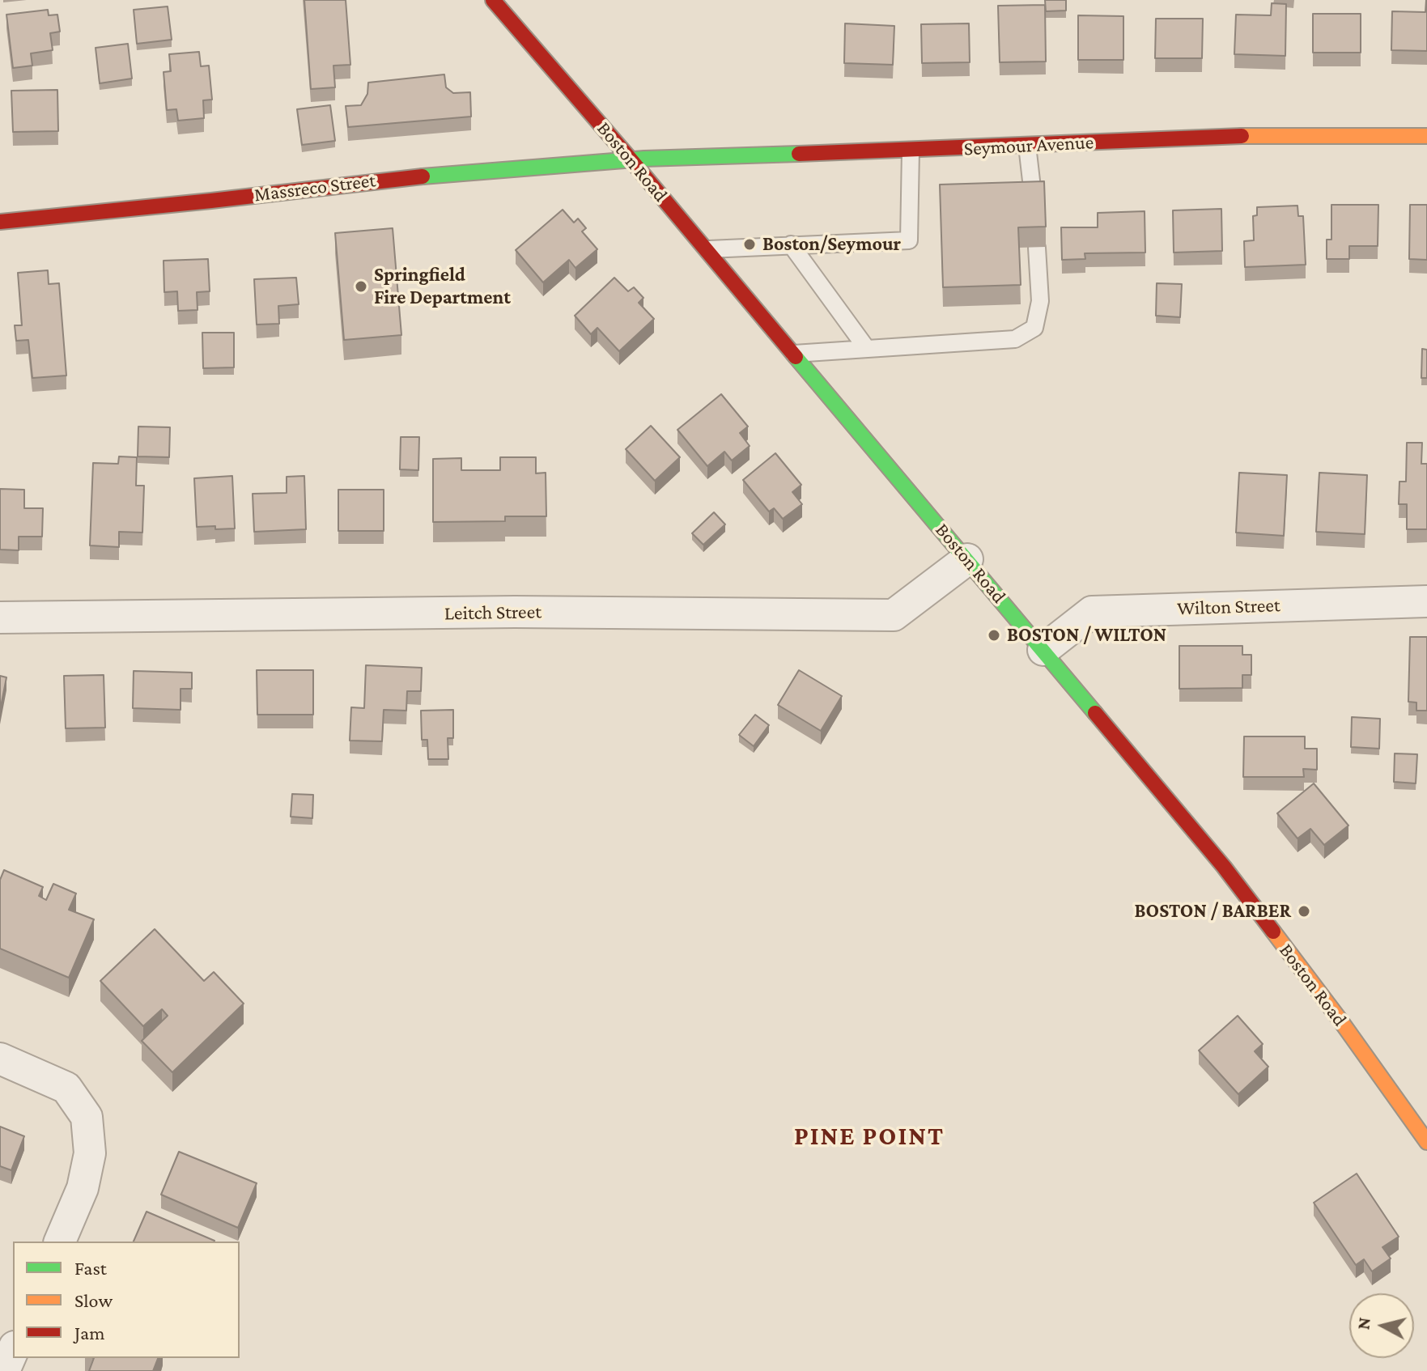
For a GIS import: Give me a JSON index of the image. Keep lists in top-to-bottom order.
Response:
{
  "streets": {
    "main road": ["Seymour Avenue", "Boston Road", "Massreco Street"],
    "street": ["Wilton Street", "Leitch Street"]
  },
  "crossings": [
    ["Seymour Avenue", "Boston Road"],
    ["Seymour Avenue", "Massreco Street"],
    ["Boston Road", "Massreco Street"],
    ["Boston Road", "Wilton Street"],
    ["Boston Road", "Leitch Street"]
  ],
  "districts": ["PINE POINT"],
  "places": [
    "Boston/Seymour",
    "Springfield Fire Department",
    "BOSTON / WILTON",
    "BOSTON / BARBER"
  ],
  "legend": ["Fast", "Slow", "Jam"],
  "north": "left"
}
